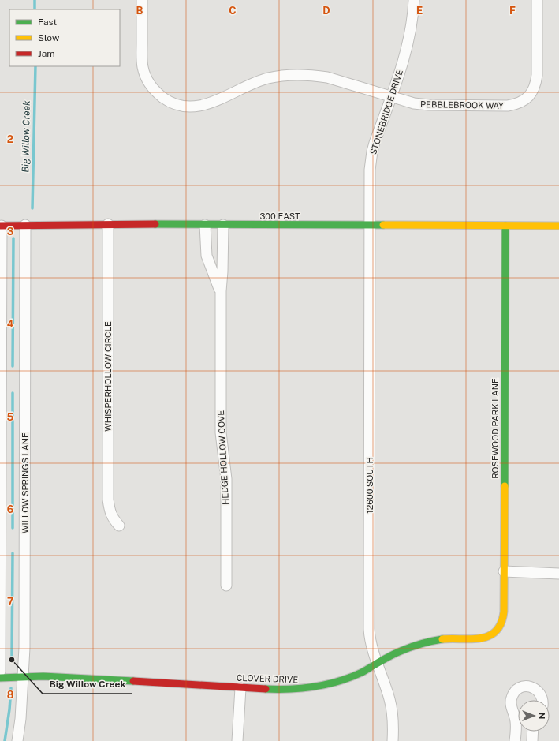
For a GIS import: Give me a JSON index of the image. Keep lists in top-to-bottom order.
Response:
{
  "streets": {
    "street": [
      "PEBBLEBROOK WAY",
      "STONEBRIDGE DRIVE",
      "300 EAST",
      "WHISPERHOLLOW CIRCLE",
      "ROSEWOOD PARK LANE",
      "HEDGE HOLLOW COVE",
      "WILLOW SPRINGS LANE",
      "12600 SOUTH",
      "CLOVER DRIVE"
    ]
  },
  "crossings": [
    ["PEBBLEBROOK WAY", "STONEBRIDGE DRIVE"],
    ["STONEBRIDGE DRIVE", "300 EAST"],
    ["STONEBRIDGE DRIVE", "12600 SOUTH"],
    ["300 EAST", "WHISPERHOLLOW CIRCLE"],
    ["300 EAST", "ROSEWOOD PARK LANE"],
    ["300 EAST", "HEDGE HOLLOW COVE"],
    ["300 EAST", "WILLOW SPRINGS LANE"],
    ["300 EAST", "12600 SOUTH"],
    ["ROSEWOOD PARK LANE", "CLOVER DRIVE"],
    ["WILLOW SPRINGS LANE", "CLOVER DRIVE"],
    ["12600 SOUTH", "CLOVER DRIVE"]
  ],
  "water": ["Big Willow Creek"],
  "places": ["Big Willow Creek"],
  "legend": ["Fast", "Slow", "Jam"],
  "north": "right",
  "grid": {
    "columns": [
      "B",
      "C",
      "D",
      "E",
      "F"
    ],
    "rows": [
      "2",
      "3",
      "4",
      "5",
      "6",
      "7",
      "8"
    ]
  }
}
